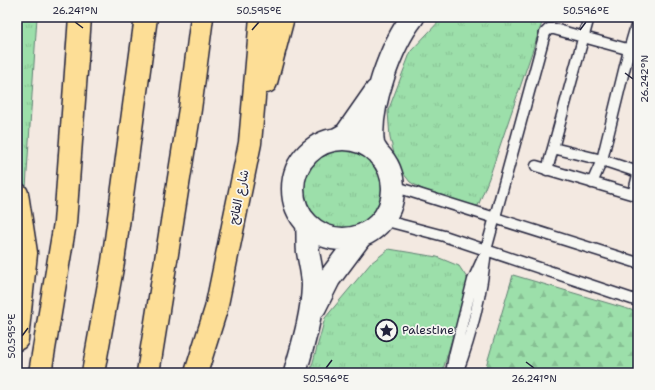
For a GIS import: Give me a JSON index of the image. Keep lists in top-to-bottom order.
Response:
{
  "streets": {
    "main road": ["شارع الفاتح"]
  },
  "places": {
    "place": ["Palestine"]
  },
  "coordinates": [
    "26.241°N",
    "50.595°E",
    "50.596°E",
    "26.242°N"
  ]
}
